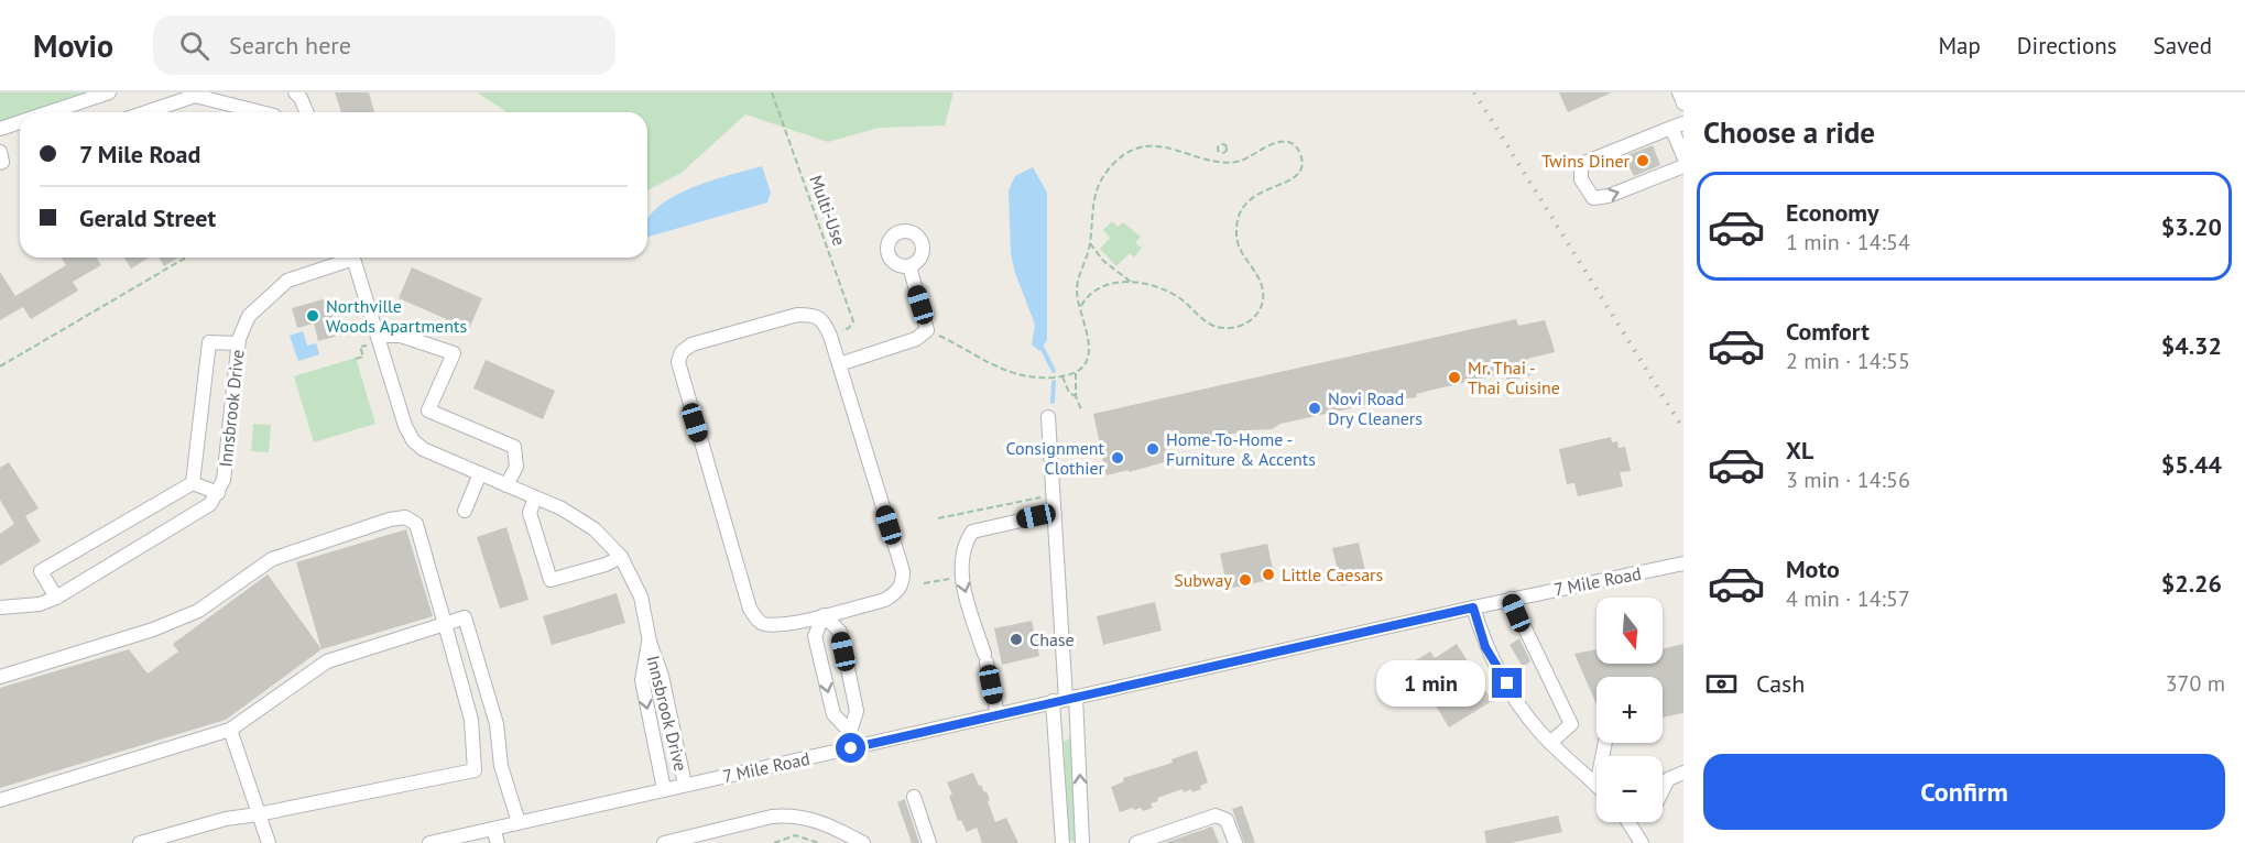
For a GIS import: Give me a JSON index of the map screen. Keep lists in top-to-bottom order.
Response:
{
  "streets": {
    "street": ["Innsbrook Drive", "7 Mile Road"],
    "path": ["Multi-Use"]
  },
  "crossings": [
    ["Innsbrook Drive", "7 Mile Road"]
  ],
  "places": [
    "Twins Diner",
    "Northville Woods Apartments",
    "Mr. Thai - Thai Cuisine",
    "Novi Road Dry Cleaners",
    "Home-To-Home - Furniture & Accents",
    "Consignment Clothier",
    "Little Caesars",
    "Subway",
    "Chase"
  ],
  "north": "bottom",
  "page": {
    "header": "Movio",
    "search": "Search here",
    "nav": ["Map", "Directions", "Saved"],
    "heading": "Choose a ride",
    "banner": ["7 Mile Road", "Gerald Street"],
    "list": [
      {
        "name": "Economy",
        "note": "1 min · 14:54",
        "value": "$3.20"
      },
      {
        "name": "Comfort",
        "note": "2 min · 14:55",
        "value": "$4.32"
      },
      {
        "name": "XL",
        "note": "3 min · 14:56",
        "value": "$5.44"
      },
      {
        "name": "Moto",
        "note": "4 min · 14:57",
        "value": "$2.26"
      }
    ],
    "map_buttons": ["+", "−"],
    "pay": ["Cash", "370 m"],
    "bubble": "1 min",
    "buttons": "Confirm"
  }
}
